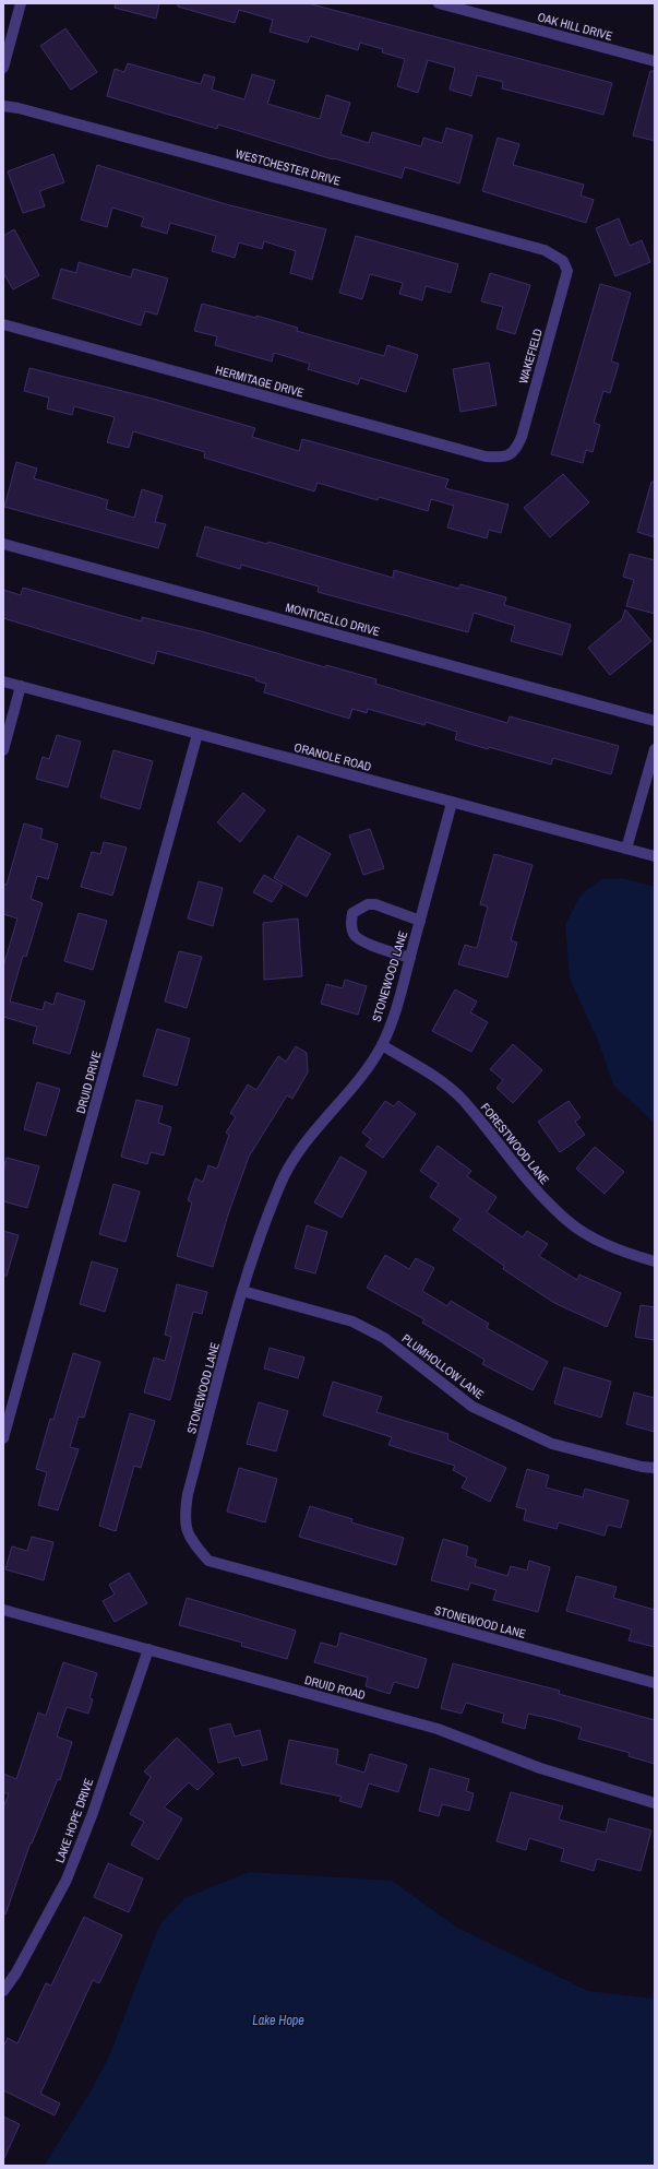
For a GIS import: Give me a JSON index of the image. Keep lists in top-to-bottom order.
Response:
{
  "streets": {
    "street": [
      "OAK HILL DRIVE",
      "WESTCHESTER DRIVE",
      "WAKEFIELD",
      "HERMITAGE DRIVE",
      "MONTICELLO DRIVE",
      "ORANOLE ROAD",
      "STONEWOOD LANE",
      "DRUID DRIVE",
      "FORESTWOOD LANE",
      "PLUMHOLLOW LANE",
      "DRUID ROAD",
      "LAKE HOPE DRIVE"
    ]
  },
  "crossings": [
    ["WESTCHESTER DRIVE", "WAKEFIELD"],
    ["WAKEFIELD", "HERMITAGE DRIVE"],
    ["ORANOLE ROAD", "STONEWOOD LANE"],
    ["ORANOLE ROAD", "DRUID DRIVE"],
    ["STONEWOOD LANE", "FORESTWOOD LANE"],
    ["STONEWOOD LANE", "PLUMHOLLOW LANE"],
    ["DRUID ROAD", "LAKE HOPE DRIVE"]
  ],
  "water": ["Lake Hope"]
}
